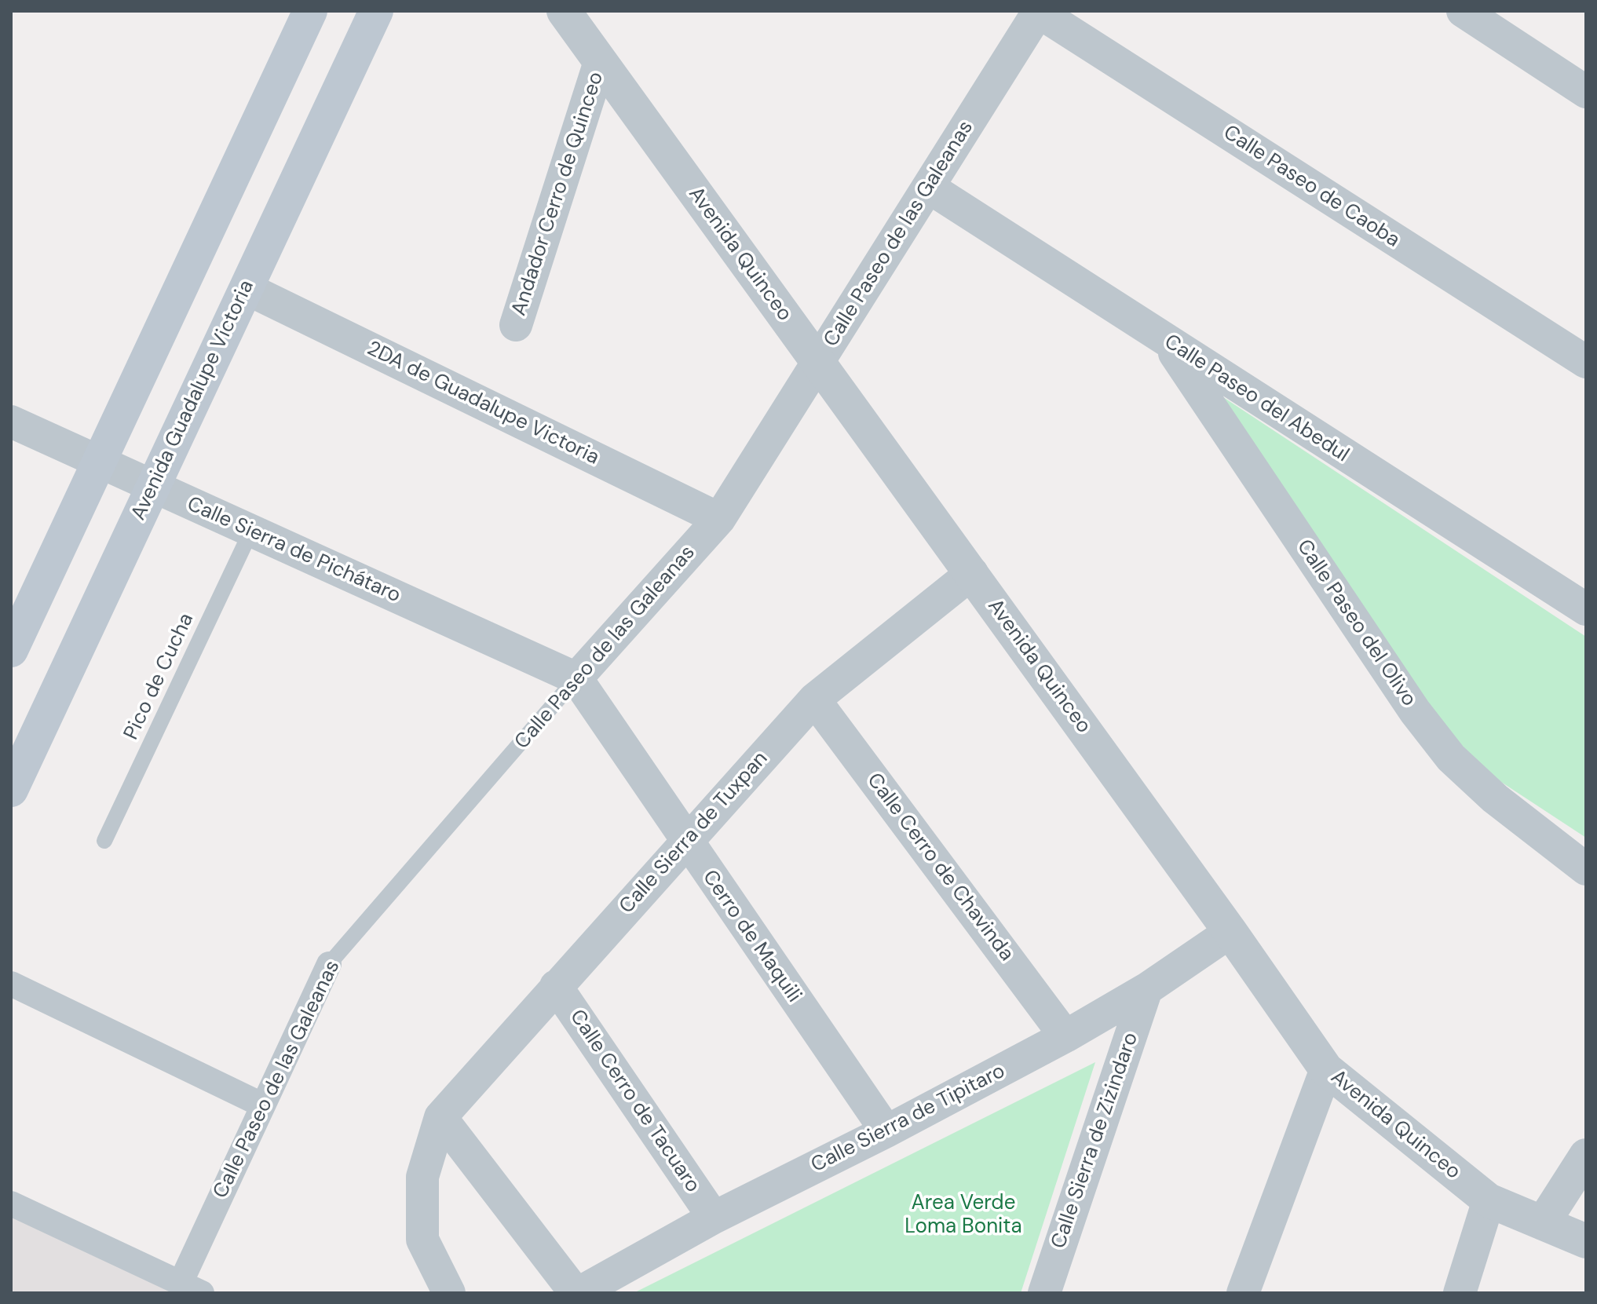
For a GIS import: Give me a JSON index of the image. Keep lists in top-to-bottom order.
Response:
{
  "streets": {
    "main road": ["Avenida Guadalupe Victoria"],
    "street": [
      "Calle Paseo de Caoba",
      "Andador Cerro de Quinceo",
      "Calle Paseo de las Galeanas",
      "Avenida Quinceo",
      "Calle Paseo del Abedul",
      "2DA de Guadalupe Victoria",
      "Calle Sierra de Pichátaro",
      "Calle Paseo del Olivo",
      "Calle Sierra de Tuxpan",
      "Calle Cerro de Chavinda",
      "Cerro de Maquili",
      "Calle Cerro de Tacuaro",
      "Calle Sierra de Tipitaro",
      "Calle Sierra de Zizindaro"
    ],
    "lane": ["Pico de Cucha"]
  },
  "crossings": [
    ["Calle Paseo de Caoba", "Calle Paseo de las Galeanas"],
    ["Andador Cerro de Quinceo", "Avenida Quinceo"],
    ["Calle Paseo de las Galeanas", "Avenida Quinceo"],
    ["Calle Paseo de las Galeanas", "Calle Paseo del Abedul"],
    ["Calle Paseo de las Galeanas", "2DA de Guadalupe Victoria"],
    ["Calle Paseo de las Galeanas", "Calle Sierra de Pichátaro"],
    ["Calle Paseo de las Galeanas", "Cerro de Maquili"],
    ["Avenida Quinceo", "Calle Sierra de Tuxpan"],
    ["Avenida Quinceo", "Calle Sierra de Tipitaro"],
    ["Calle Paseo del Abedul", "Calle Paseo del Olivo"],
    ["Avenida Guadalupe Victoria", "2DA de Guadalupe Victoria"],
    ["Avenida Guadalupe Victoria", "Calle Sierra de Pichátaro"],
    ["Calle Sierra de Pichátaro", "Pico de Cucha"],
    ["Calle Sierra de Pichátaro", "Cerro de Maquili"],
    ["Calle Sierra de Tuxpan", "Calle Cerro de Chavinda"],
    ["Calle Sierra de Tuxpan", "Cerro de Maquili"],
    ["Calle Sierra de Tuxpan", "Calle Cerro de Tacuaro"],
    ["Calle Cerro de Chavinda", "Calle Sierra de Tipitaro"],
    ["Cerro de Maquili", "Calle Sierra de Tipitaro"],
    ["Calle Cerro de Tacuaro", "Calle Sierra de Tipitaro"],
    ["Calle Sierra de Tipitaro", "Calle Sierra de Zizindaro"]
  ],
  "parks": ["Area Verde Loma Bonita"]
}
